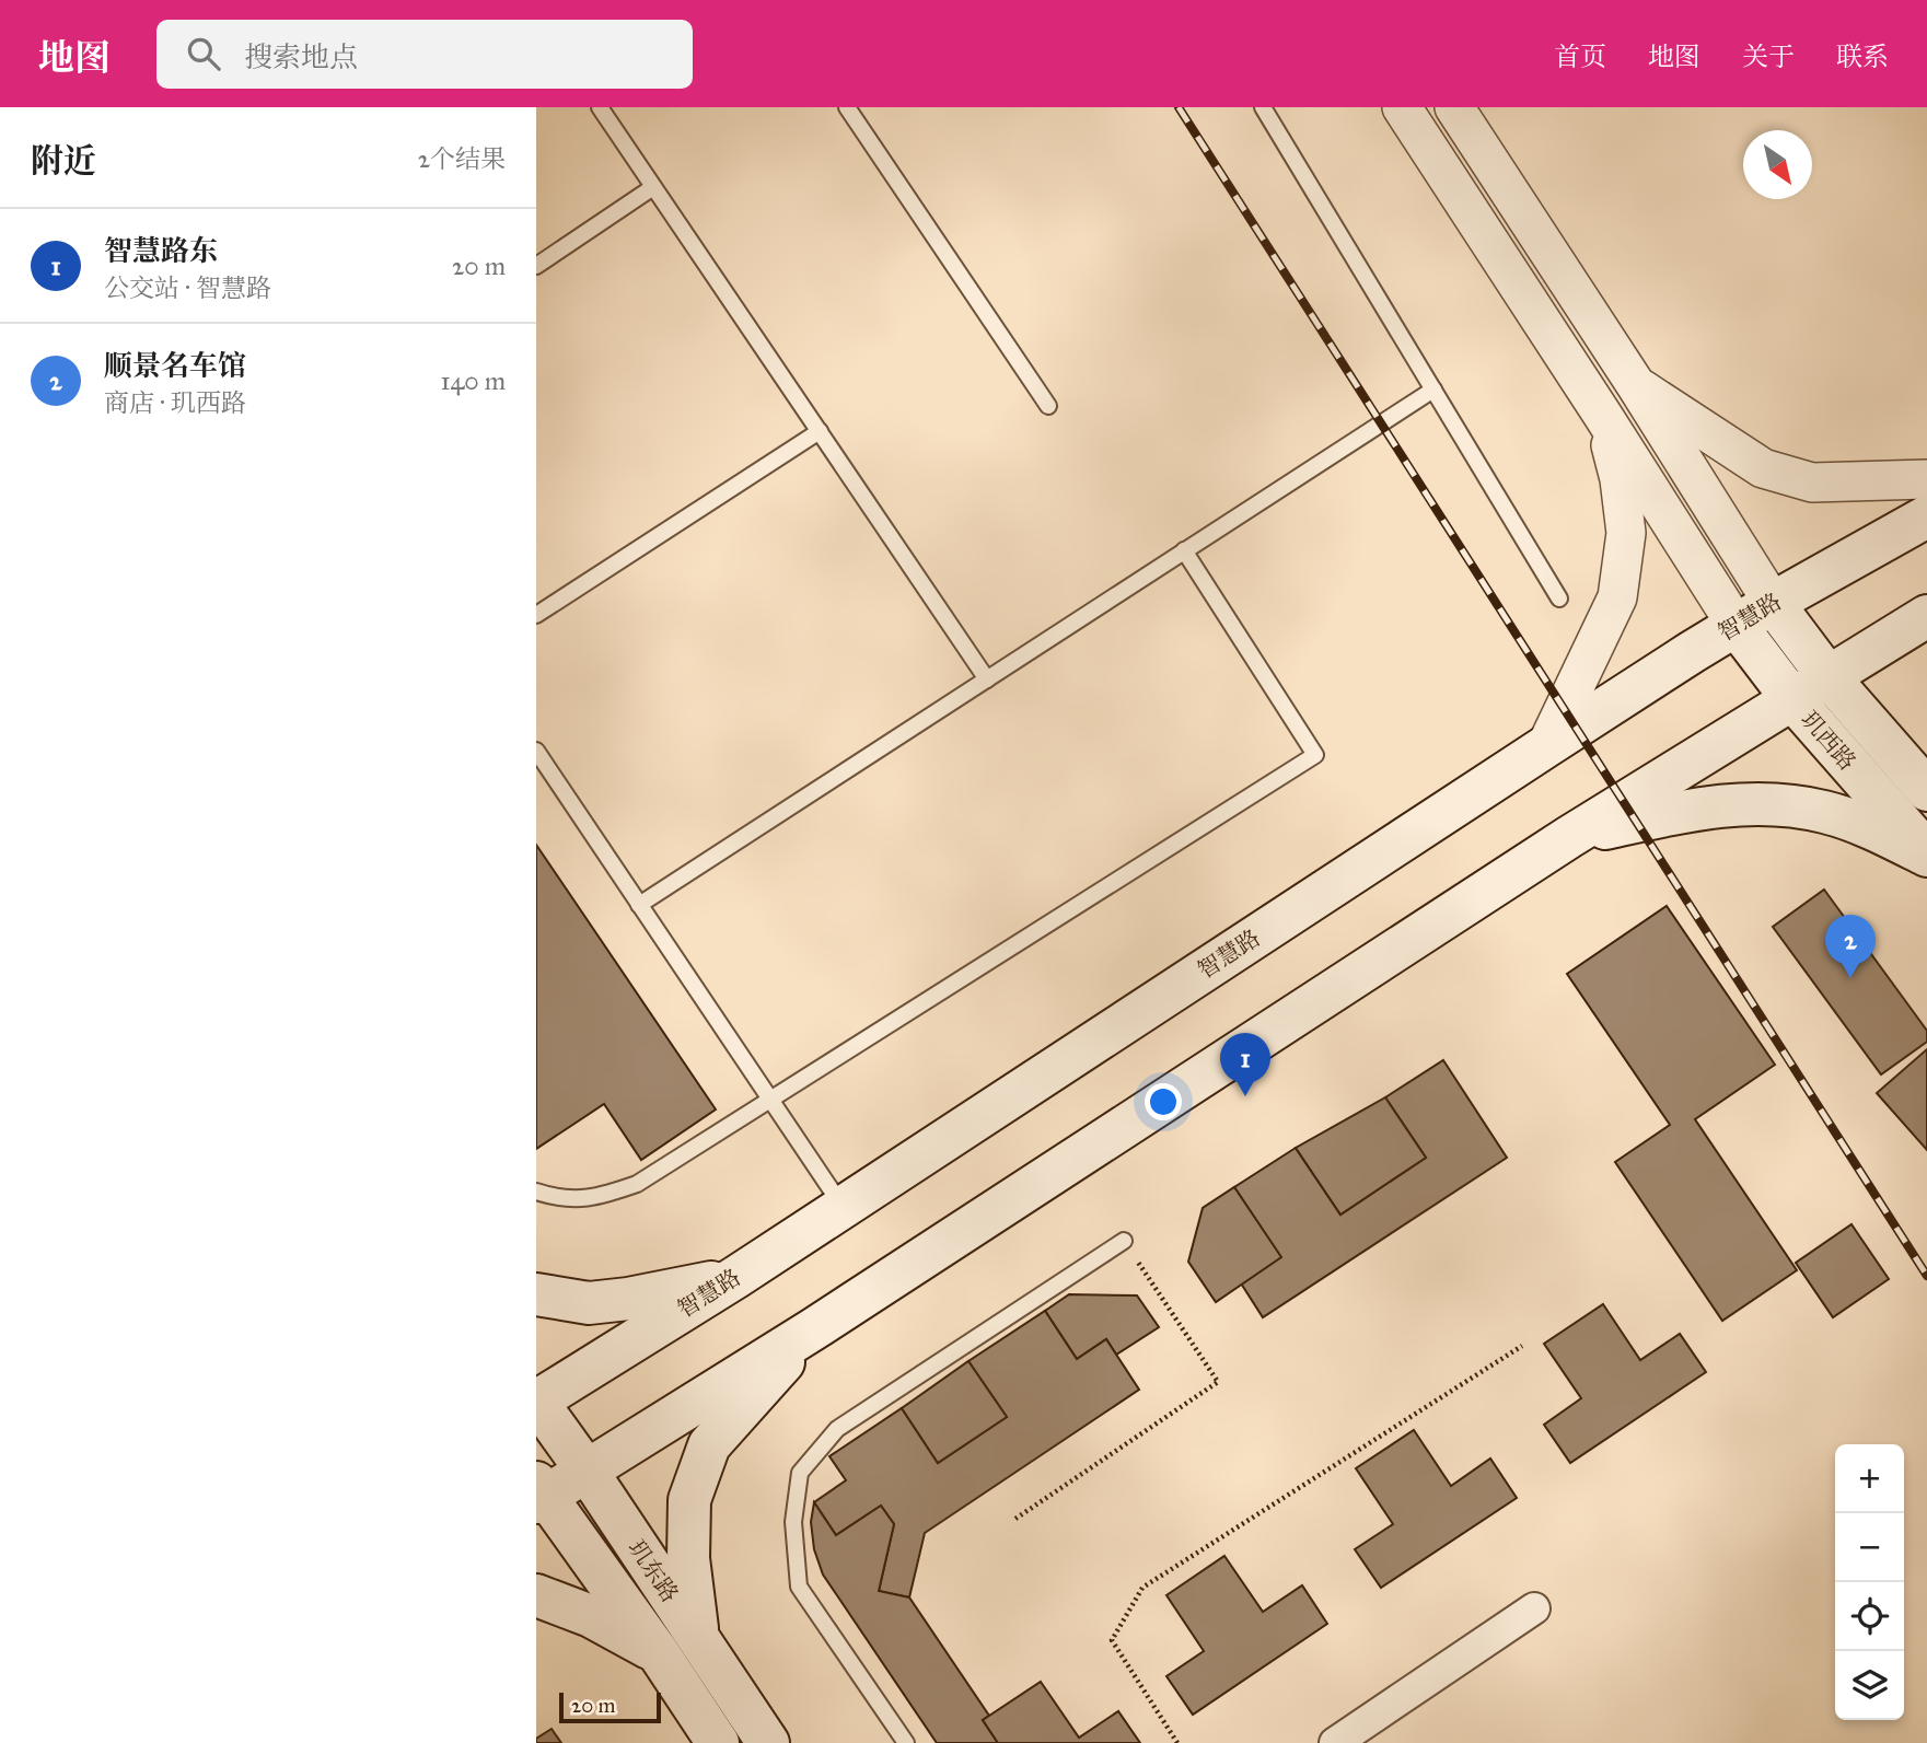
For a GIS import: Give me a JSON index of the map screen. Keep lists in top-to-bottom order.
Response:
{
  "streets": {
    "main road": ["智慧路", "玑西路", "玑东路"]
  },
  "crossings": [
    ["智慧路", "玑西路"],
    ["智慧路", "玑东路"]
  ],
  "scale_bar": "20 m",
  "north": "bottom right",
  "page": {
    "header": "地图",
    "search": "搜索地点",
    "nav": [
      "首页",
      "地图",
      "关于",
      "联系"
    ],
    "heading": ["附近", "2个结果"],
    "list": [
      {
        "mark": "1",
        "name": "智慧路东",
        "note": "公交站 · 智慧路",
        "value": "20 m"
      },
      {
        "mark": "2",
        "name": "顺景名车馆",
        "note": "商店 · 玑西路",
        "value": "140 m"
      }
    ],
    "pins": ["2", "1"],
    "map_buttons": ["+", "−"],
    "scale": "20 m"
  }
}
